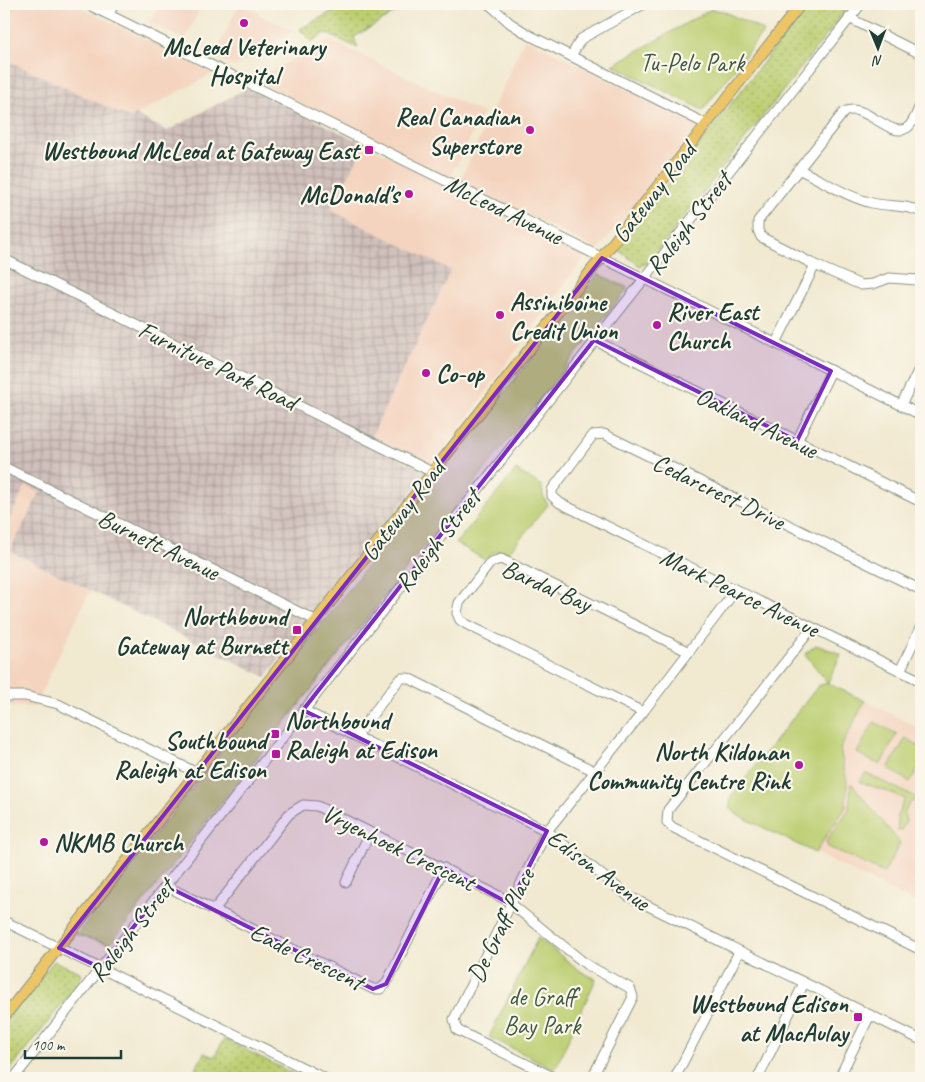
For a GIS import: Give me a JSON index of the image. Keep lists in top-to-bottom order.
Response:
{
  "streets": {
    "main road": ["Gateway Road"],
    "street": [
      "McLeod Avenue",
      "Raleigh Street",
      "Furniture Park Road",
      "Oakland Avenue",
      "Cedarcrest Drive",
      "Burnett Avenue",
      "Bardal Bay",
      "Mark Pearce Avenue",
      "Vryenhoek Crescent",
      "Edison Avenue",
      "De Graff Place",
      "Eade Crescent"
    ]
  },
  "crossings": [
    ["Gateway Road", "McLeod Avenue"],
    ["Gateway Road", "Furniture Park Road"],
    ["Gateway Road", "Burnett Avenue"],
    ["McLeod Avenue", "Raleigh Street"],
    ["Raleigh Street", "Oakland Avenue"],
    ["Raleigh Street", "Edison Avenue"],
    ["Raleigh Street", "Eade Crescent"],
    ["Cedarcrest Drive", "Mark Pearce Avenue"],
    ["Bardal Bay", "De Graff Place"],
    ["Mark Pearce Avenue", "De Graff Place"],
    ["Vryenhoek Crescent", "De Graff Place"],
    ["Vryenhoek Crescent", "Eade Crescent"],
    ["Edison Avenue", "De Graff Place"]
  ],
  "parks": ["Tu-Pelo Park", "de Graff Bay Park"],
  "places": {
    "other": [
      "McLeod Veterinary Hospital",
      "Real Canadian Superstore",
      "McDonald's",
      "Assiniboine Credit Union",
      "River East Church",
      "Co-op",
      "North Kildonan Community Centre Rink",
      "NKMB Church"
    ],
    "transit": [
      "Westbound McLeod at Gateway East",
      "Northbound Gateway at Burnett",
      "Northbound Raleigh at Edison",
      "Southbound Raleigh at Edison",
      "Westbound Edison at MacAulay"
    ]
  },
  "scale_bar": "100 m",
  "north": "bottom"
}
